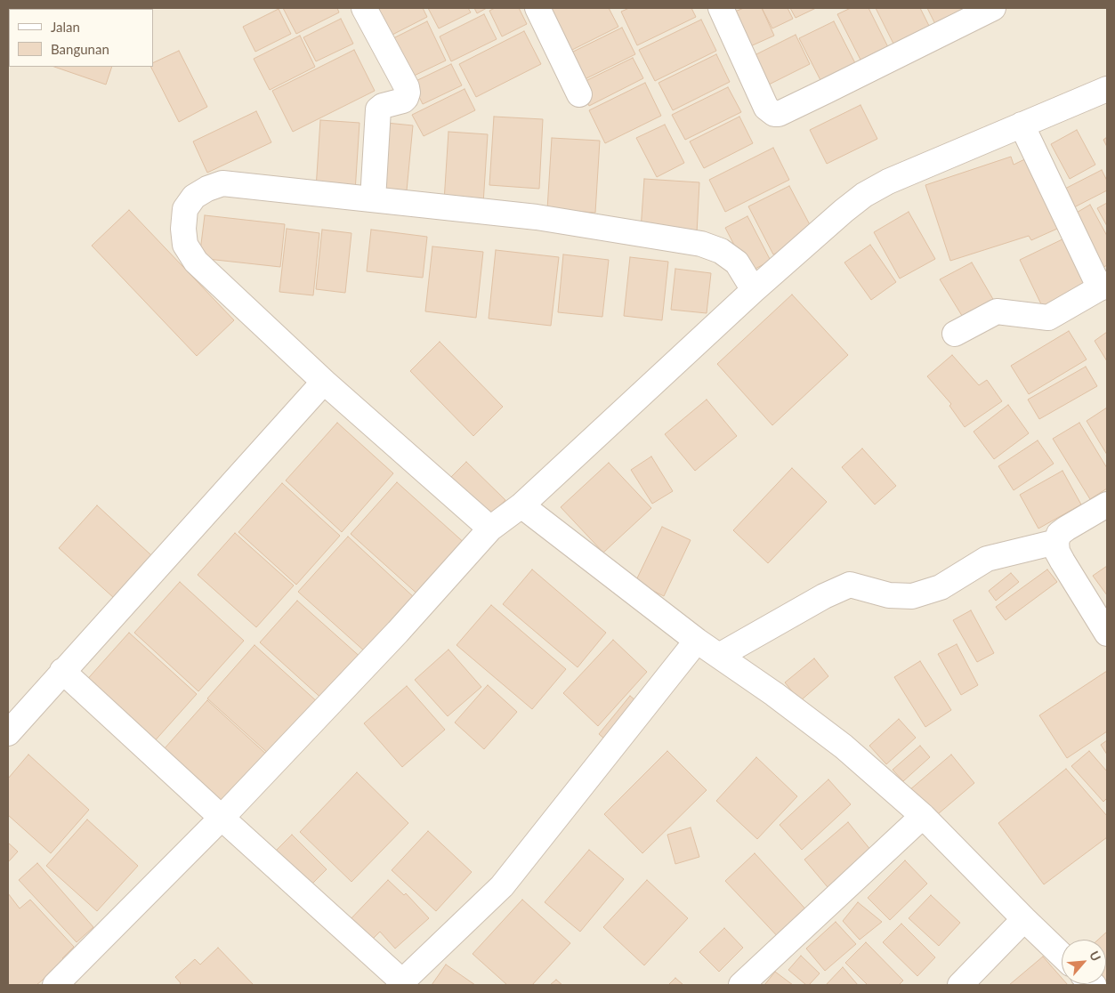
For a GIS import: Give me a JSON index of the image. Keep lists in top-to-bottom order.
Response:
{
  "legend": ["Jalan", "Bangunan"],
  "north": "top right"
}
